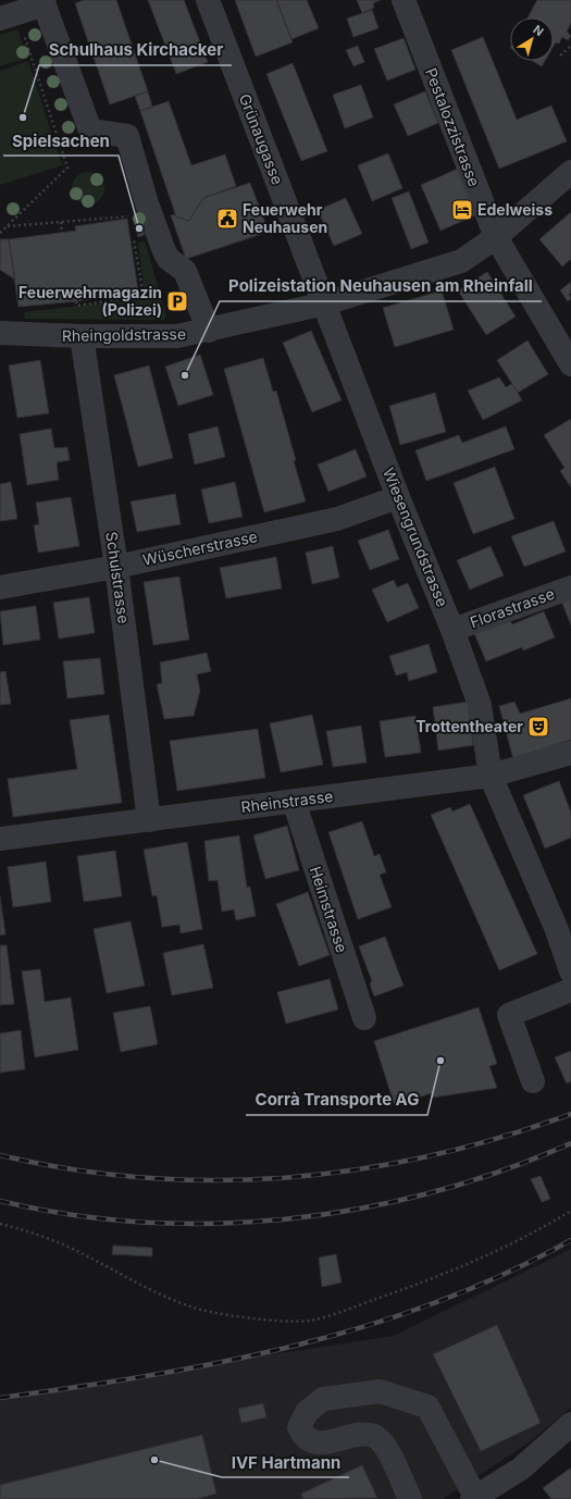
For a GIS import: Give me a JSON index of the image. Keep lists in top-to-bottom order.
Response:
{
  "streets": {
    "street": [
      "Pestalozzistrasse",
      "Grünaugasse",
      "Rheingoldstrasse",
      "Wiesengrundstrasse",
      "Wüscherstrasse",
      "Schulstrasse",
      "Florastrasse",
      "Rheinstrasse",
      "Heimstrasse"
    ]
  },
  "crossings": [
    ["Pestalozzistrasse", "Rheingoldstrasse"],
    ["Grünaugasse", "Rheingoldstrasse"],
    ["Grünaugasse", "Wiesengrundstrasse"],
    ["Rheingoldstrasse", "Wiesengrundstrasse"],
    ["Rheingoldstrasse", "Schulstrasse"],
    ["Wiesengrundstrasse", "Wüscherstrasse"],
    ["Wiesengrundstrasse", "Florastrasse"],
    ["Wiesengrundstrasse", "Rheinstrasse"],
    ["Wüscherstrasse", "Schulstrasse"],
    ["Schulstrasse", "Rheinstrasse"],
    ["Rheinstrasse", "Heimstrasse"]
  ],
  "places": {
    "other": [
      "Schulhaus Kirchacker",
      "Spielsachen",
      "Polizeistation Neuhausen am Rheinfall",
      "Corrà Transporte AG",
      "IVF Hartmann"
    ],
    "hotel": ["Edelweiss"],
    "public building": ["Feuerwehr Neuhausen"],
    "parking": ["Feuerwehrmagazin (Polizei)"],
    "theatre": ["Trottentheater"]
  },
  "north": "top right"
}
